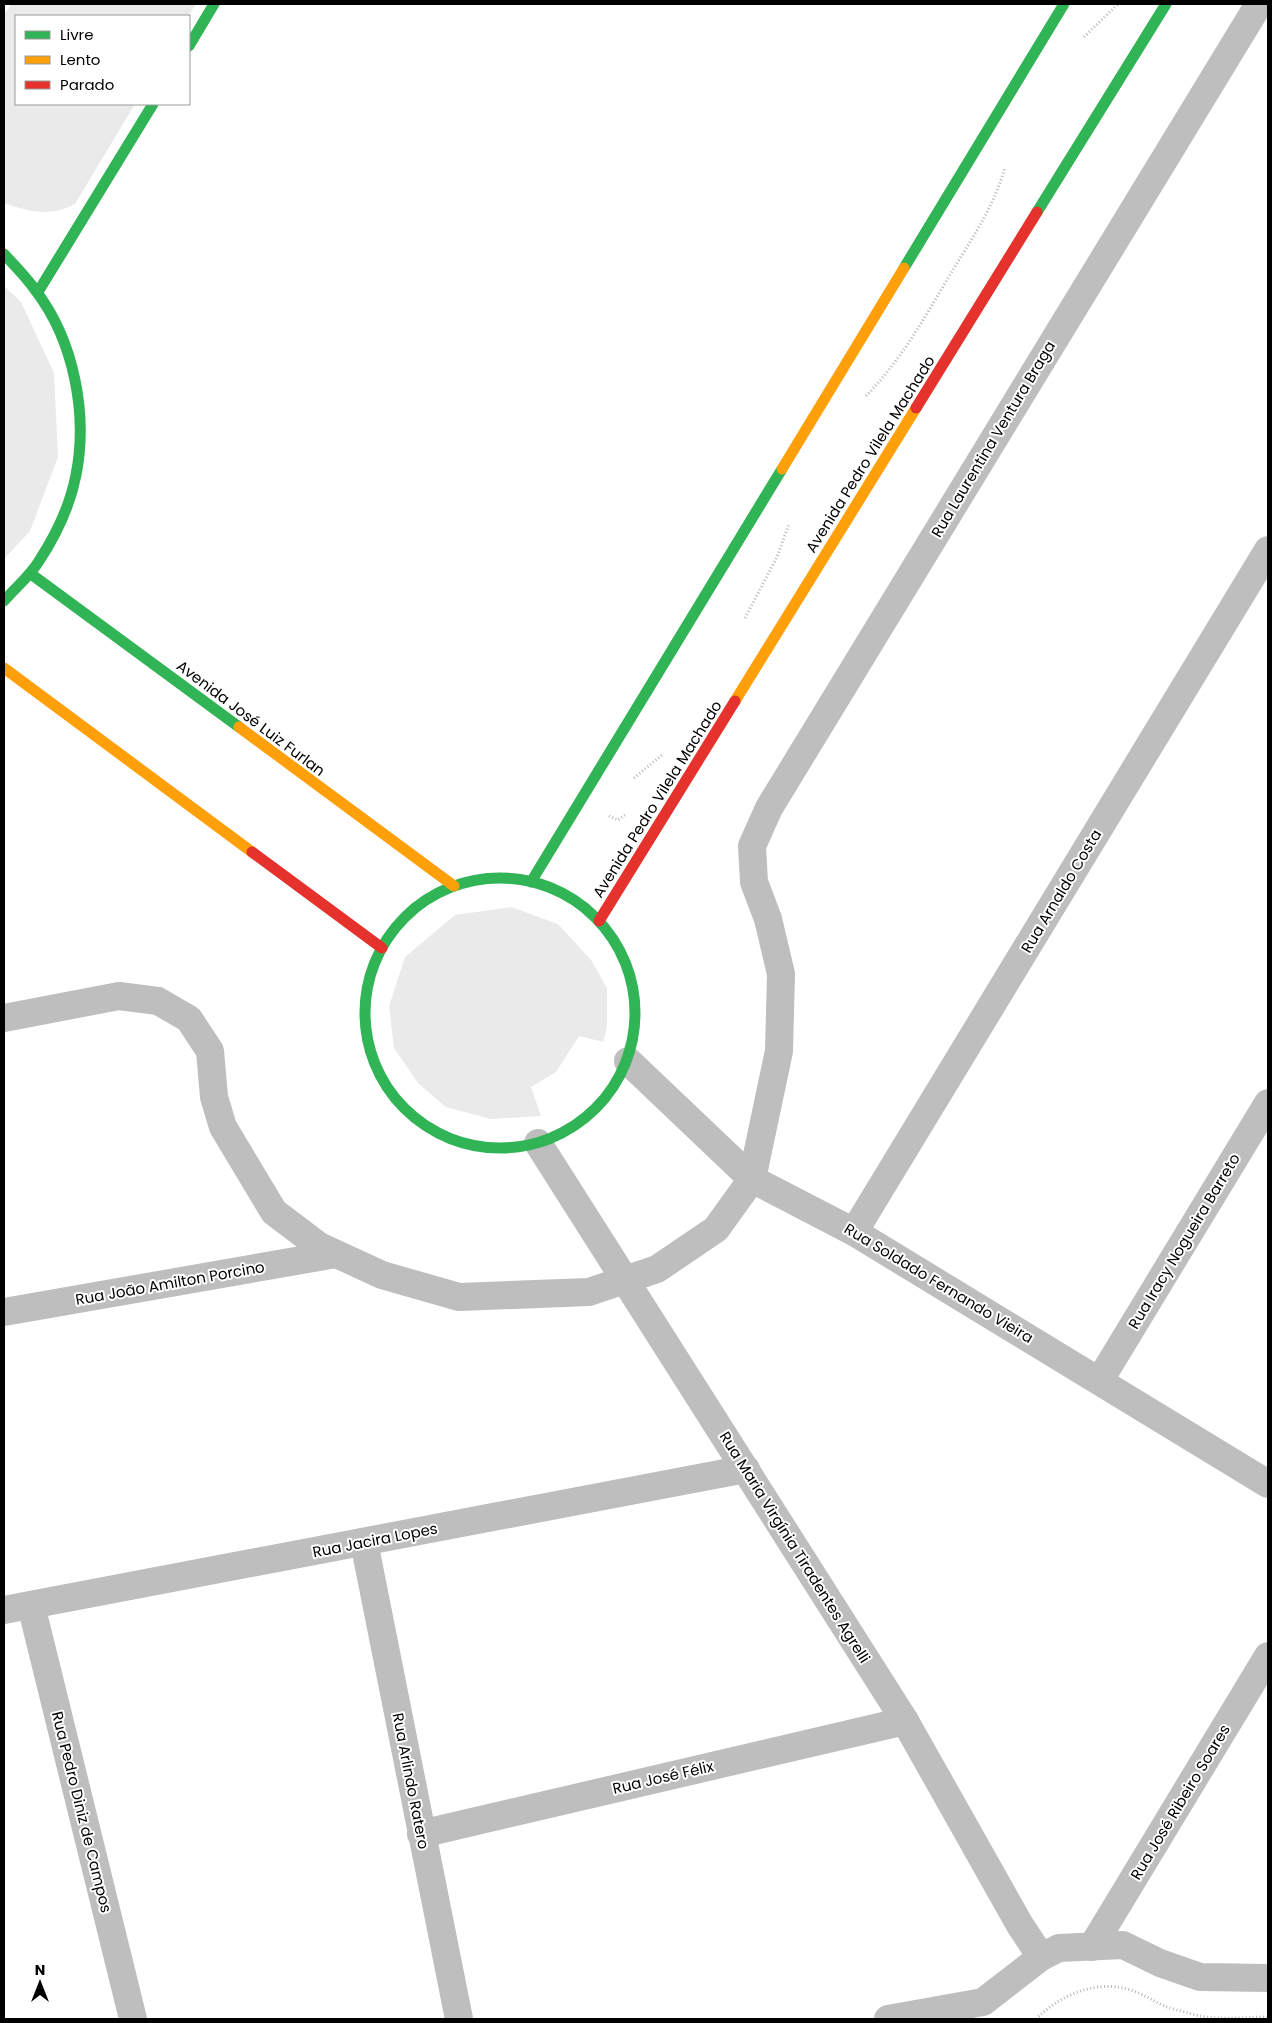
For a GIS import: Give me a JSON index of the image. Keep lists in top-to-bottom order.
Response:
{
  "streets": {
    "street": [
      "Rua Laurentina Ventura Braga",
      "Avenida Pedro Vilela Machado",
      "Avenida José Luiz Furlan",
      "Rua Arnaldo Costa",
      "Rua Iracy Nogueira Barreto",
      "Rua João Amilton Porcino",
      "Rua Soldado Fernando Vieira",
      "Rua Jacira Lopes",
      "Rua Maria Virgínia Tiradentes Agrelli",
      "Rua José Félix",
      "Rua Arlindo Ratero",
      "Rua José Ribeiro Soares",
      "Rua Pedro Diniz de Campos"
    ]
  },
  "crossings": [
    ["Rua Laurentina Ventura Braga", "Rua Soldado Fernando Vieira"],
    ["Rua Arnaldo Costa", "Rua Soldado Fernando Vieira"],
    ["Rua Iracy Nogueira Barreto", "Rua Soldado Fernando Vieira"],
    ["Rua Jacira Lopes", "Rua Maria Virgínia Tiradentes Agrelli"],
    ["Rua Jacira Lopes", "Rua Arlindo Ratero"],
    ["Rua Jacira Lopes", "Rua Pedro Diniz de Campos"],
    ["Rua Maria Virgínia Tiradentes Agrelli", "Rua José Félix"],
    ["Rua José Félix", "Rua Arlindo Ratero"]
  ],
  "legend": ["Livre", "Lento", "Parado"],
  "north": "top"
}
